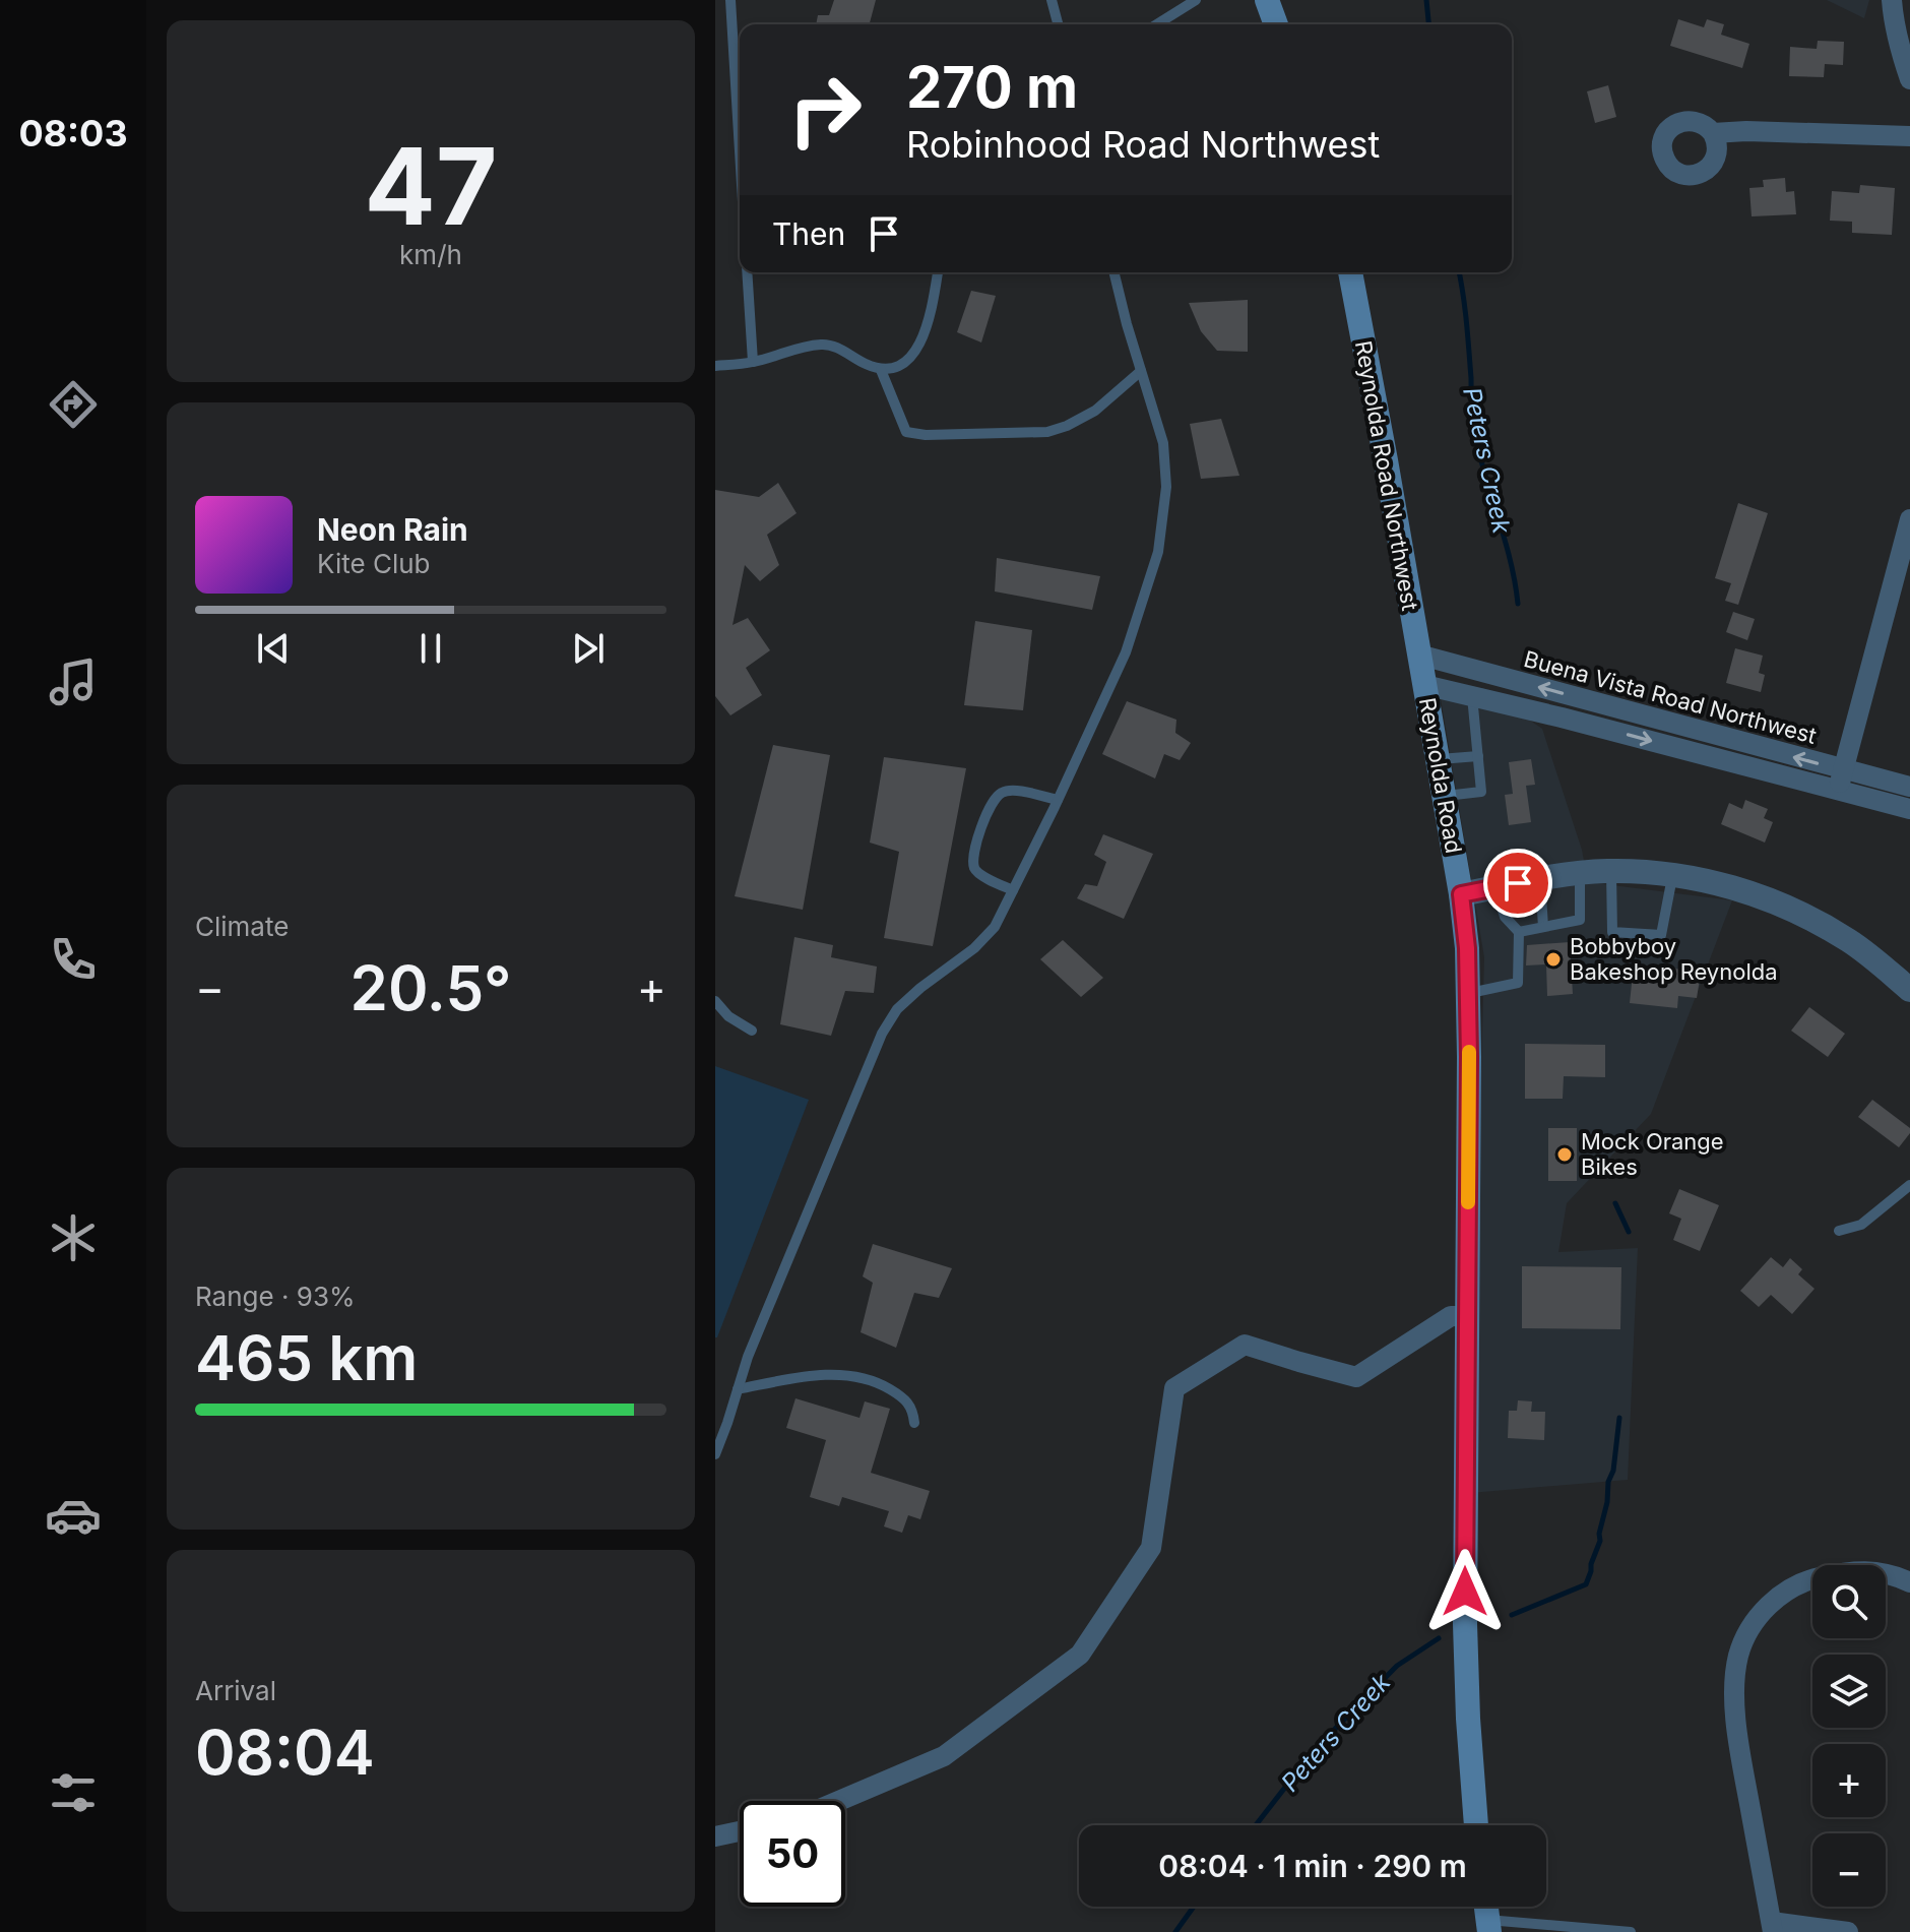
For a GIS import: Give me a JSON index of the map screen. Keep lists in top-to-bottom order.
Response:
{
  "streets": {
    "main road": ["Reynolda Road Northwest", "Reynolda Road"],
    "street": ["Buena Vista Road Northwest"]
  },
  "crossings": [
    ["Reynolda Road Northwest", "Buena Vista Road Northwest"],
    ["Reynolda Road Northwest", "Reynolda Road"],
    ["Buena Vista Road Northwest", "Reynolda Road"]
  ],
  "water": ["Peters Creek"],
  "places": ["Bobbyboy Bakeshop Reynolda", "Mock Orange Bikes"],
  "page": {
    "tabs": "08:03",
    "tile": [
      ["47", "km/h"],
      "Climate",
      ["Range · 93%", "465 km"],
      ["Arrival", "08:04"]
    ],
    "turn": ["270 m", "Robinhood Road Northwest"],
    "then": "Then",
    "song": ["Neon Rain", "Kite Club"],
    "heat": ["−", "20.5°", "+"],
    "map_buttons": ["+", "−"],
    "limit": "50",
    "trip": "08:04 · 1 min · 290 m"
  }
}
